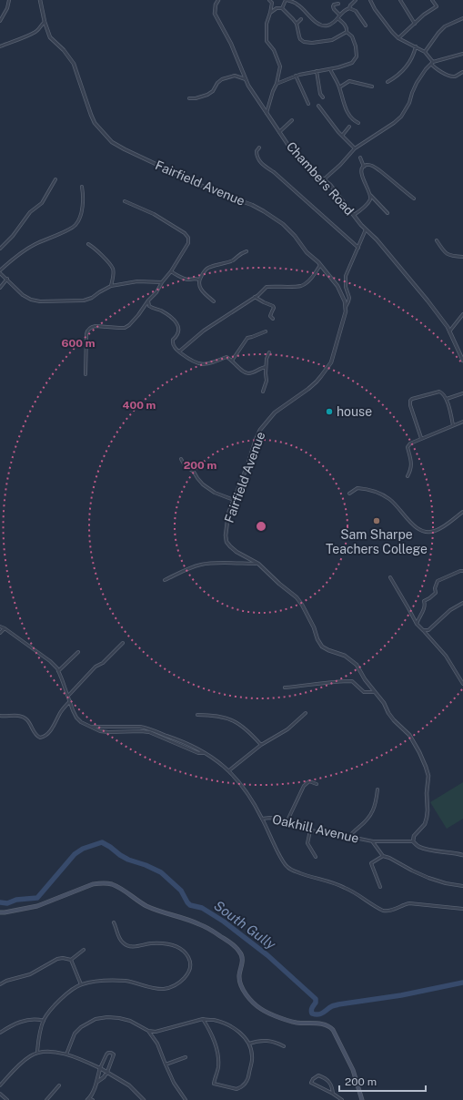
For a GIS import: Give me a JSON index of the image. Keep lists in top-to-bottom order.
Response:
{
  "streets": {
    "street": ["Chambers Road", "Fairfield Avenue", "Oakhill Avenue"]
  },
  "crossings": [
    ["Fairfield Avenue", "Oakhill Avenue"]
  ],
  "water": ["South Gully"],
  "places": ["house", "Sam Sharpe Teachers College"],
  "scale_bar": "200 m",
  "rings": ["600 m", "400 m", "200 m"]
}
